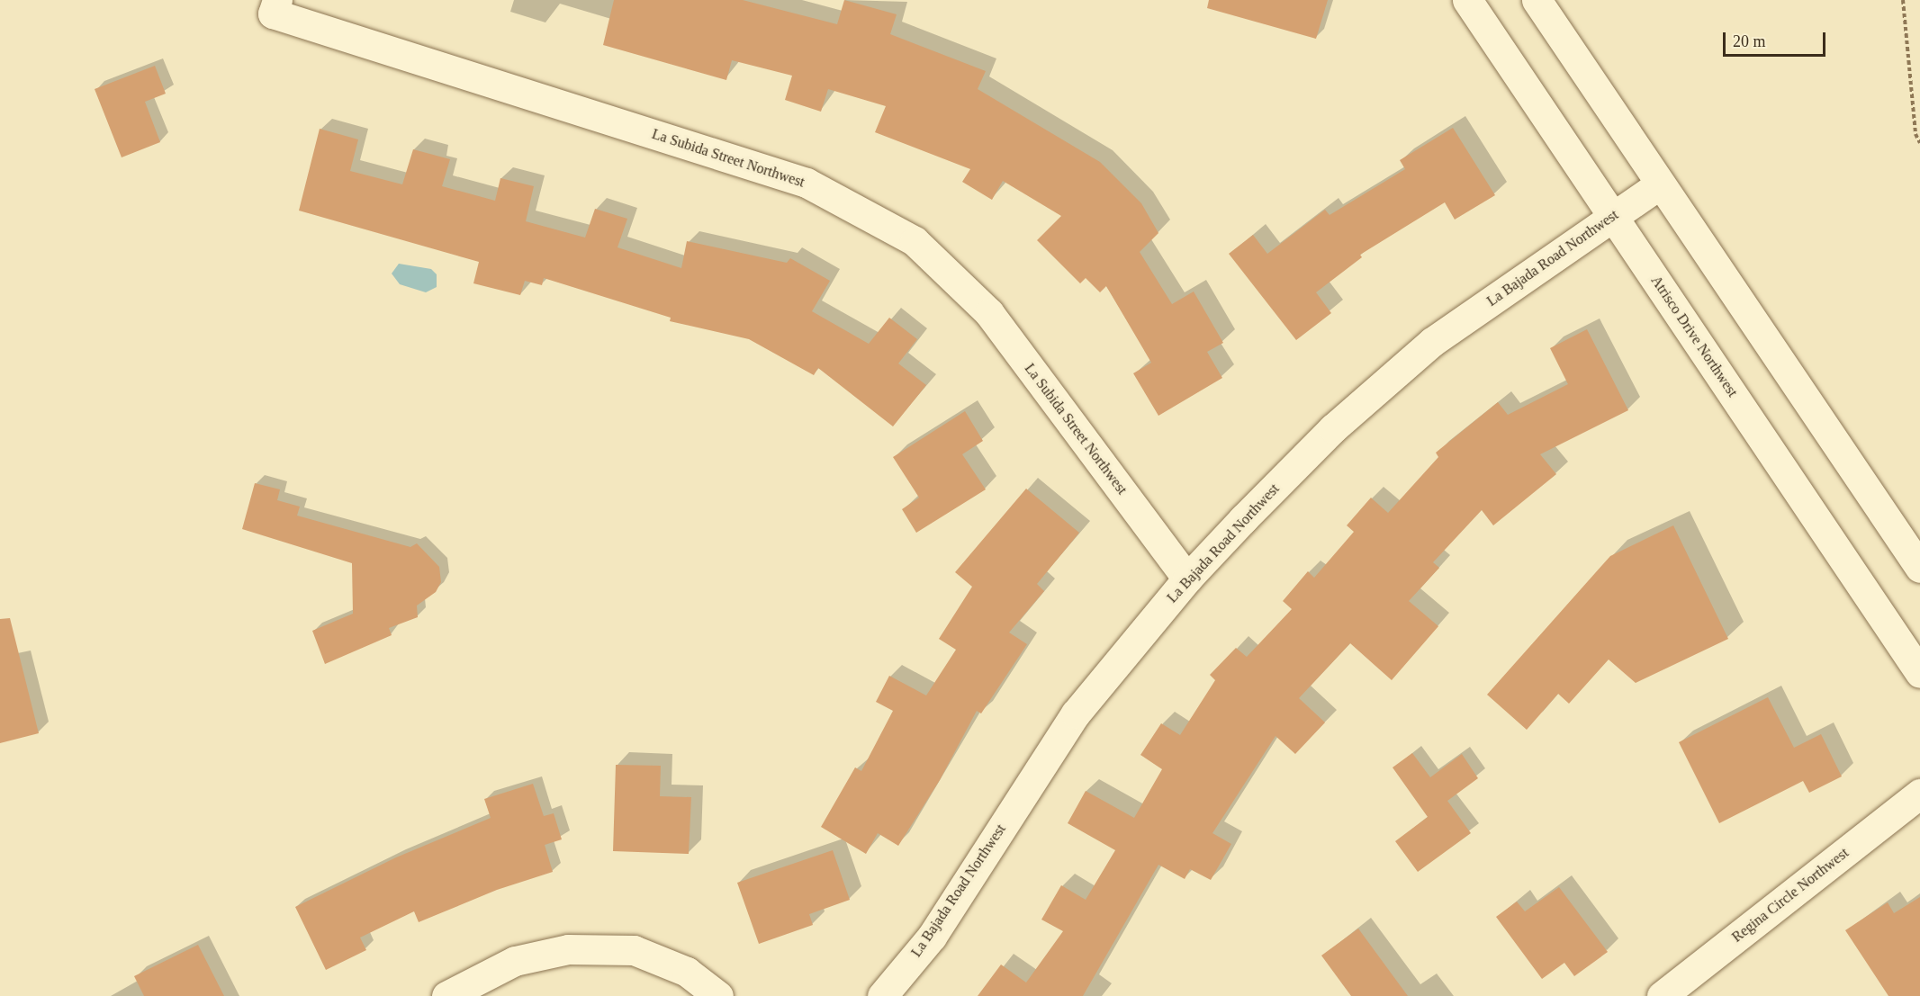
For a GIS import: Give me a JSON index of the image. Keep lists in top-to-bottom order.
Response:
{
  "streets": {
    "street": [
      "La Subida Street Northwest",
      "La Bajada Road Northwest",
      "Atrisco Drive Northwest",
      "Regina Circle Northwest"
    ]
  },
  "crossings": [
    ["La Subida Street Northwest", "La Bajada Road Northwest"],
    ["La Bajada Road Northwest", "Atrisco Drive Northwest"]
  ],
  "scale_bar": "20 m"
}
